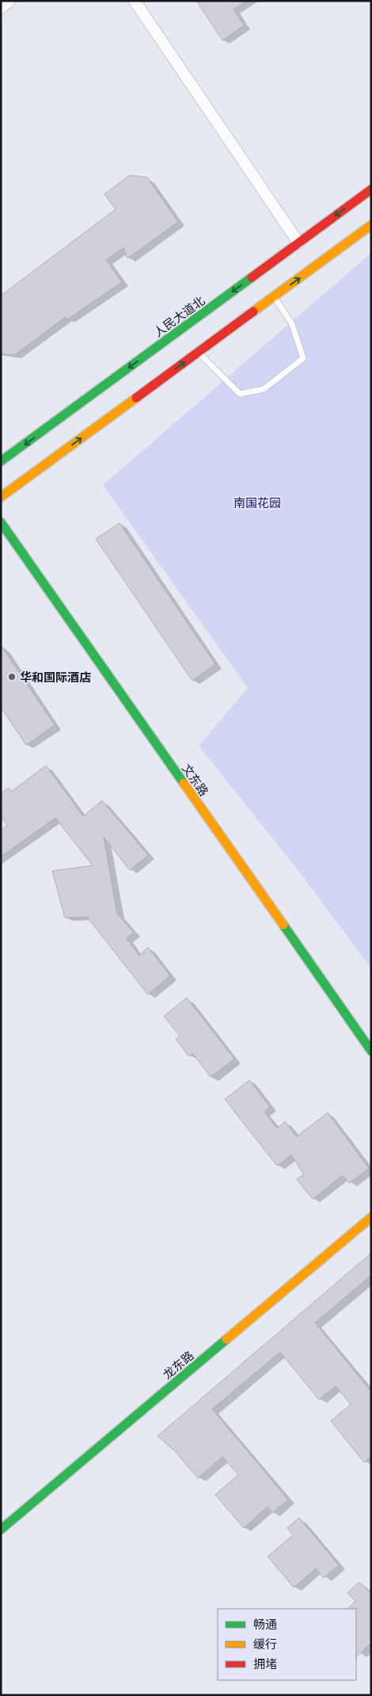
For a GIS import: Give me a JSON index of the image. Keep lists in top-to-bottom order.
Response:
{
  "streets": {
    "street": ["人民大道北", "文东路", "龙东路"]
  },
  "parks": ["南国花园"],
  "places": ["华和国际酒店"],
  "legend": ["畅通", "缓行", "拥堵"]
}
